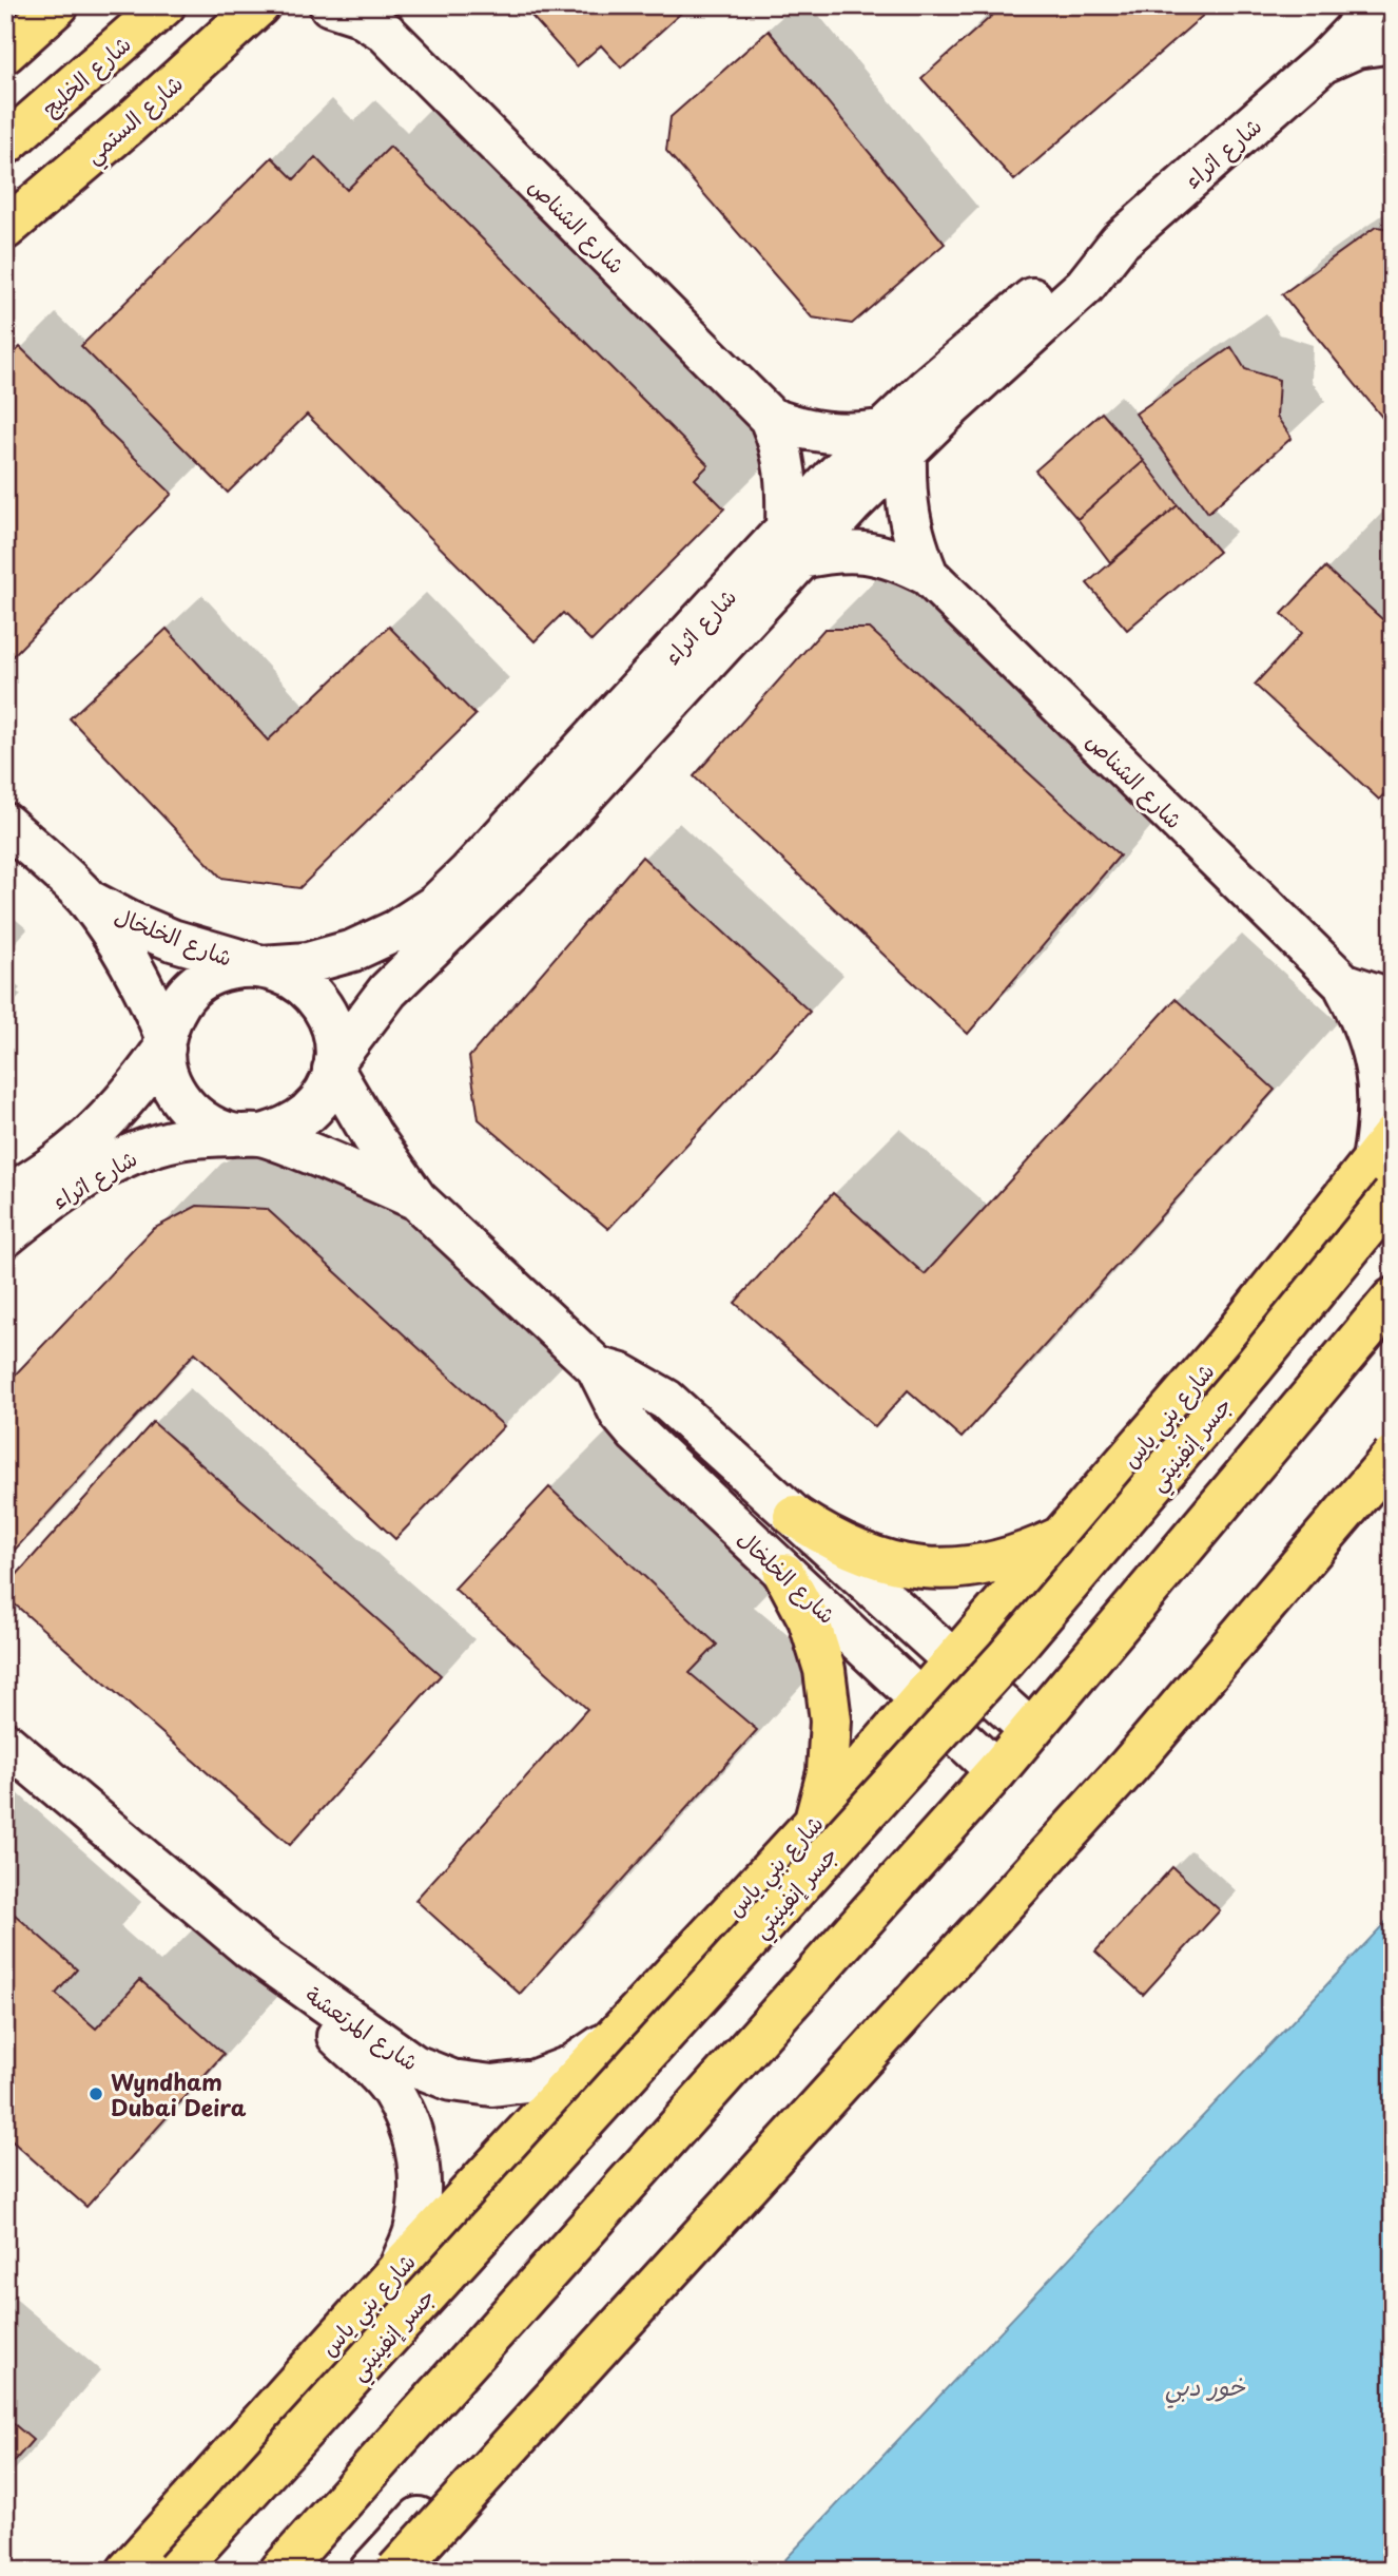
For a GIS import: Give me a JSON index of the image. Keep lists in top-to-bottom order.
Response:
{
  "streets": {
    "main road": [
      "شارع الخليج",
      "شارع الستمي",
      "شارع بني ياس",
      "جسر إنفينيتي"
    ],
    "street": [
      "شارع اثراء",
      "شارع الشناص",
      "شارع الخلخال",
      "شارع المرتعشة"
    ]
  },
  "crossings": [
    ["شارع اثراء", "شارع الشناص"],
    ["شارع اثراء", "شارع الخلخال"],
    ["شارع الشناص", "شارع بني ياس"],
    ["شارع الخلخال", "شارع بني ياس"],
    ["شارع بني ياس", "شارع المرتعشة"]
  ],
  "water": ["خور دبي"],
  "places": ["Wyndham Dubai Deira"]
}
